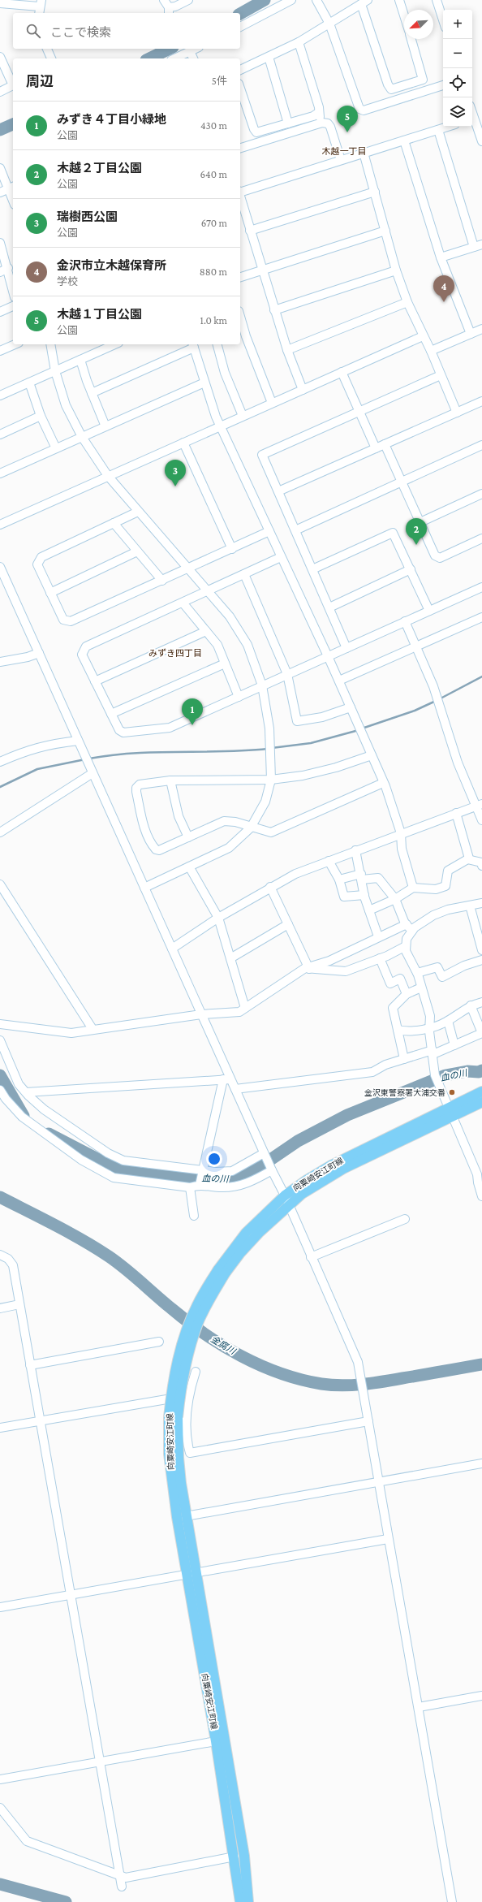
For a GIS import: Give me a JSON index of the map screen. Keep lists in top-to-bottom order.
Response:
{
  "streets": {
    "main road": ["向粟崎安江町線"]
  },
  "districts": ["木越一丁目", "みずき四丁目"],
  "water": ["血の川", "金腐川"],
  "places": ["金沢東警察署大浦交番"],
  "north": "bottom left",
  "page": {
    "map_buttons": ["+", "−"],
    "search": "ここで検索",
    "heading": ["周辺", "5件"],
    "list": [
      {
        "mark": "1",
        "name": "みずき４丁目小緑地",
        "note": "公園",
        "value": "430 m"
      },
      {
        "mark": "2",
        "name": "木越２丁目公園",
        "note": "公園",
        "value": "640 m"
      },
      {
        "mark": "3",
        "name": "瑞樹西公園",
        "note": "公園",
        "value": "670 m"
      },
      {
        "mark": "4",
        "name": "金沢市立木越保育所",
        "note": "学校",
        "value": "880 m"
      },
      {
        "mark": "5",
        "name": "木越１丁目公園",
        "note": "公園",
        "value": "1.0 km"
      }
    ],
    "pins": [
      "5",
      "4",
      "3",
      "2",
      "1"
    ]
  }
}
